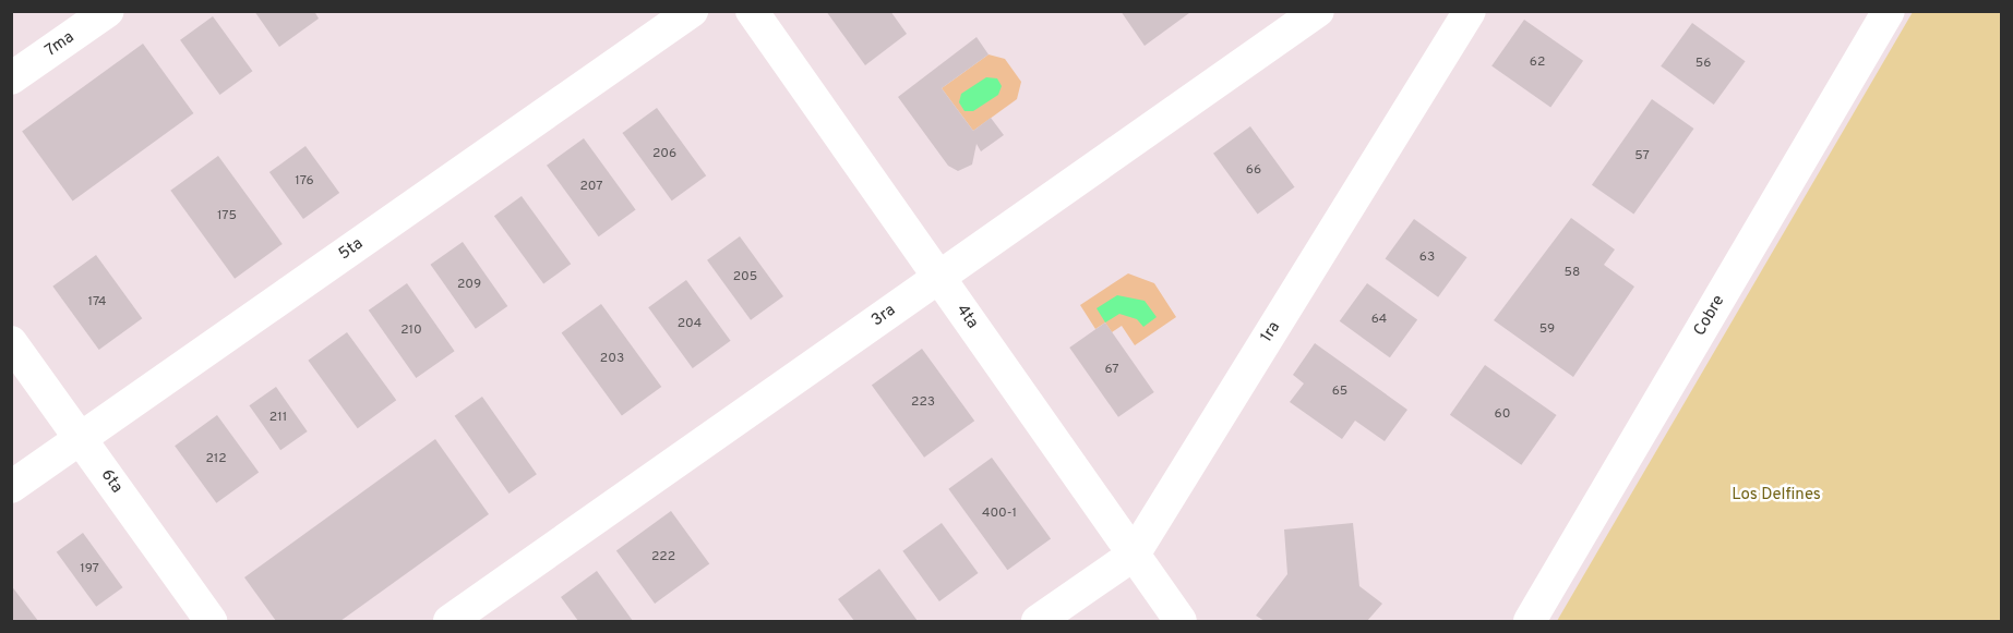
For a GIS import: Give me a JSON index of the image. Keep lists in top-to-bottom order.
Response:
{
  "streets": {
    "street": [
      "7ma",
      "5ta",
      "3ra",
      "Cobre",
      "4ta",
      "1ra",
      "6ta"
    ]
  },
  "crossings": [
    ["5ta", "6ta"],
    ["3ra", "4ta"],
    ["4ta", "1ra"]
  ],
  "parks": ["Los Delfines"],
  "house_numbers": [
    "62",
    "56",
    "206",
    "57",
    "66",
    "176",
    "207",
    "175",
    "63",
    "58",
    "205",
    "209",
    "174",
    "64",
    "204",
    "59",
    "210",
    "203",
    "67",
    "65",
    "223",
    "60",
    "211",
    "212",
    "400-1",
    "222",
    "197"
  ]
}
